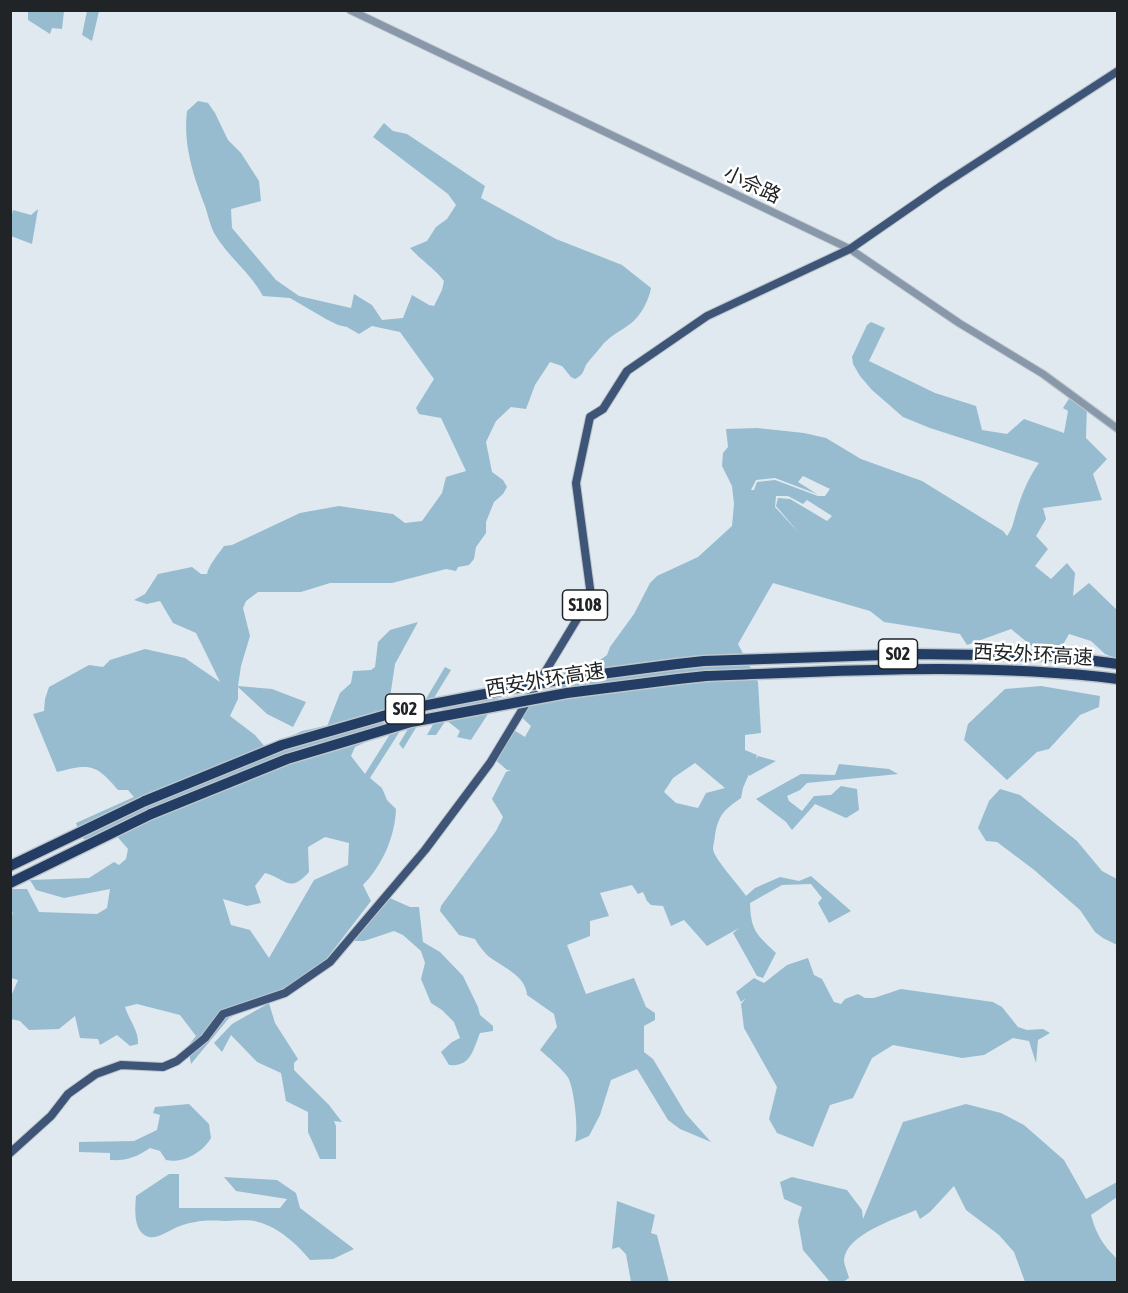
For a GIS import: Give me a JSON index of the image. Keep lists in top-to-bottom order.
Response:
{
  "streets": {
    "highway": ["S02", "西安外环高速"],
    "main road": ["S108"],
    "street": ["小佘路"]
  },
  "crossings": [
    ["小佘路", "S108"]
  ]
}
